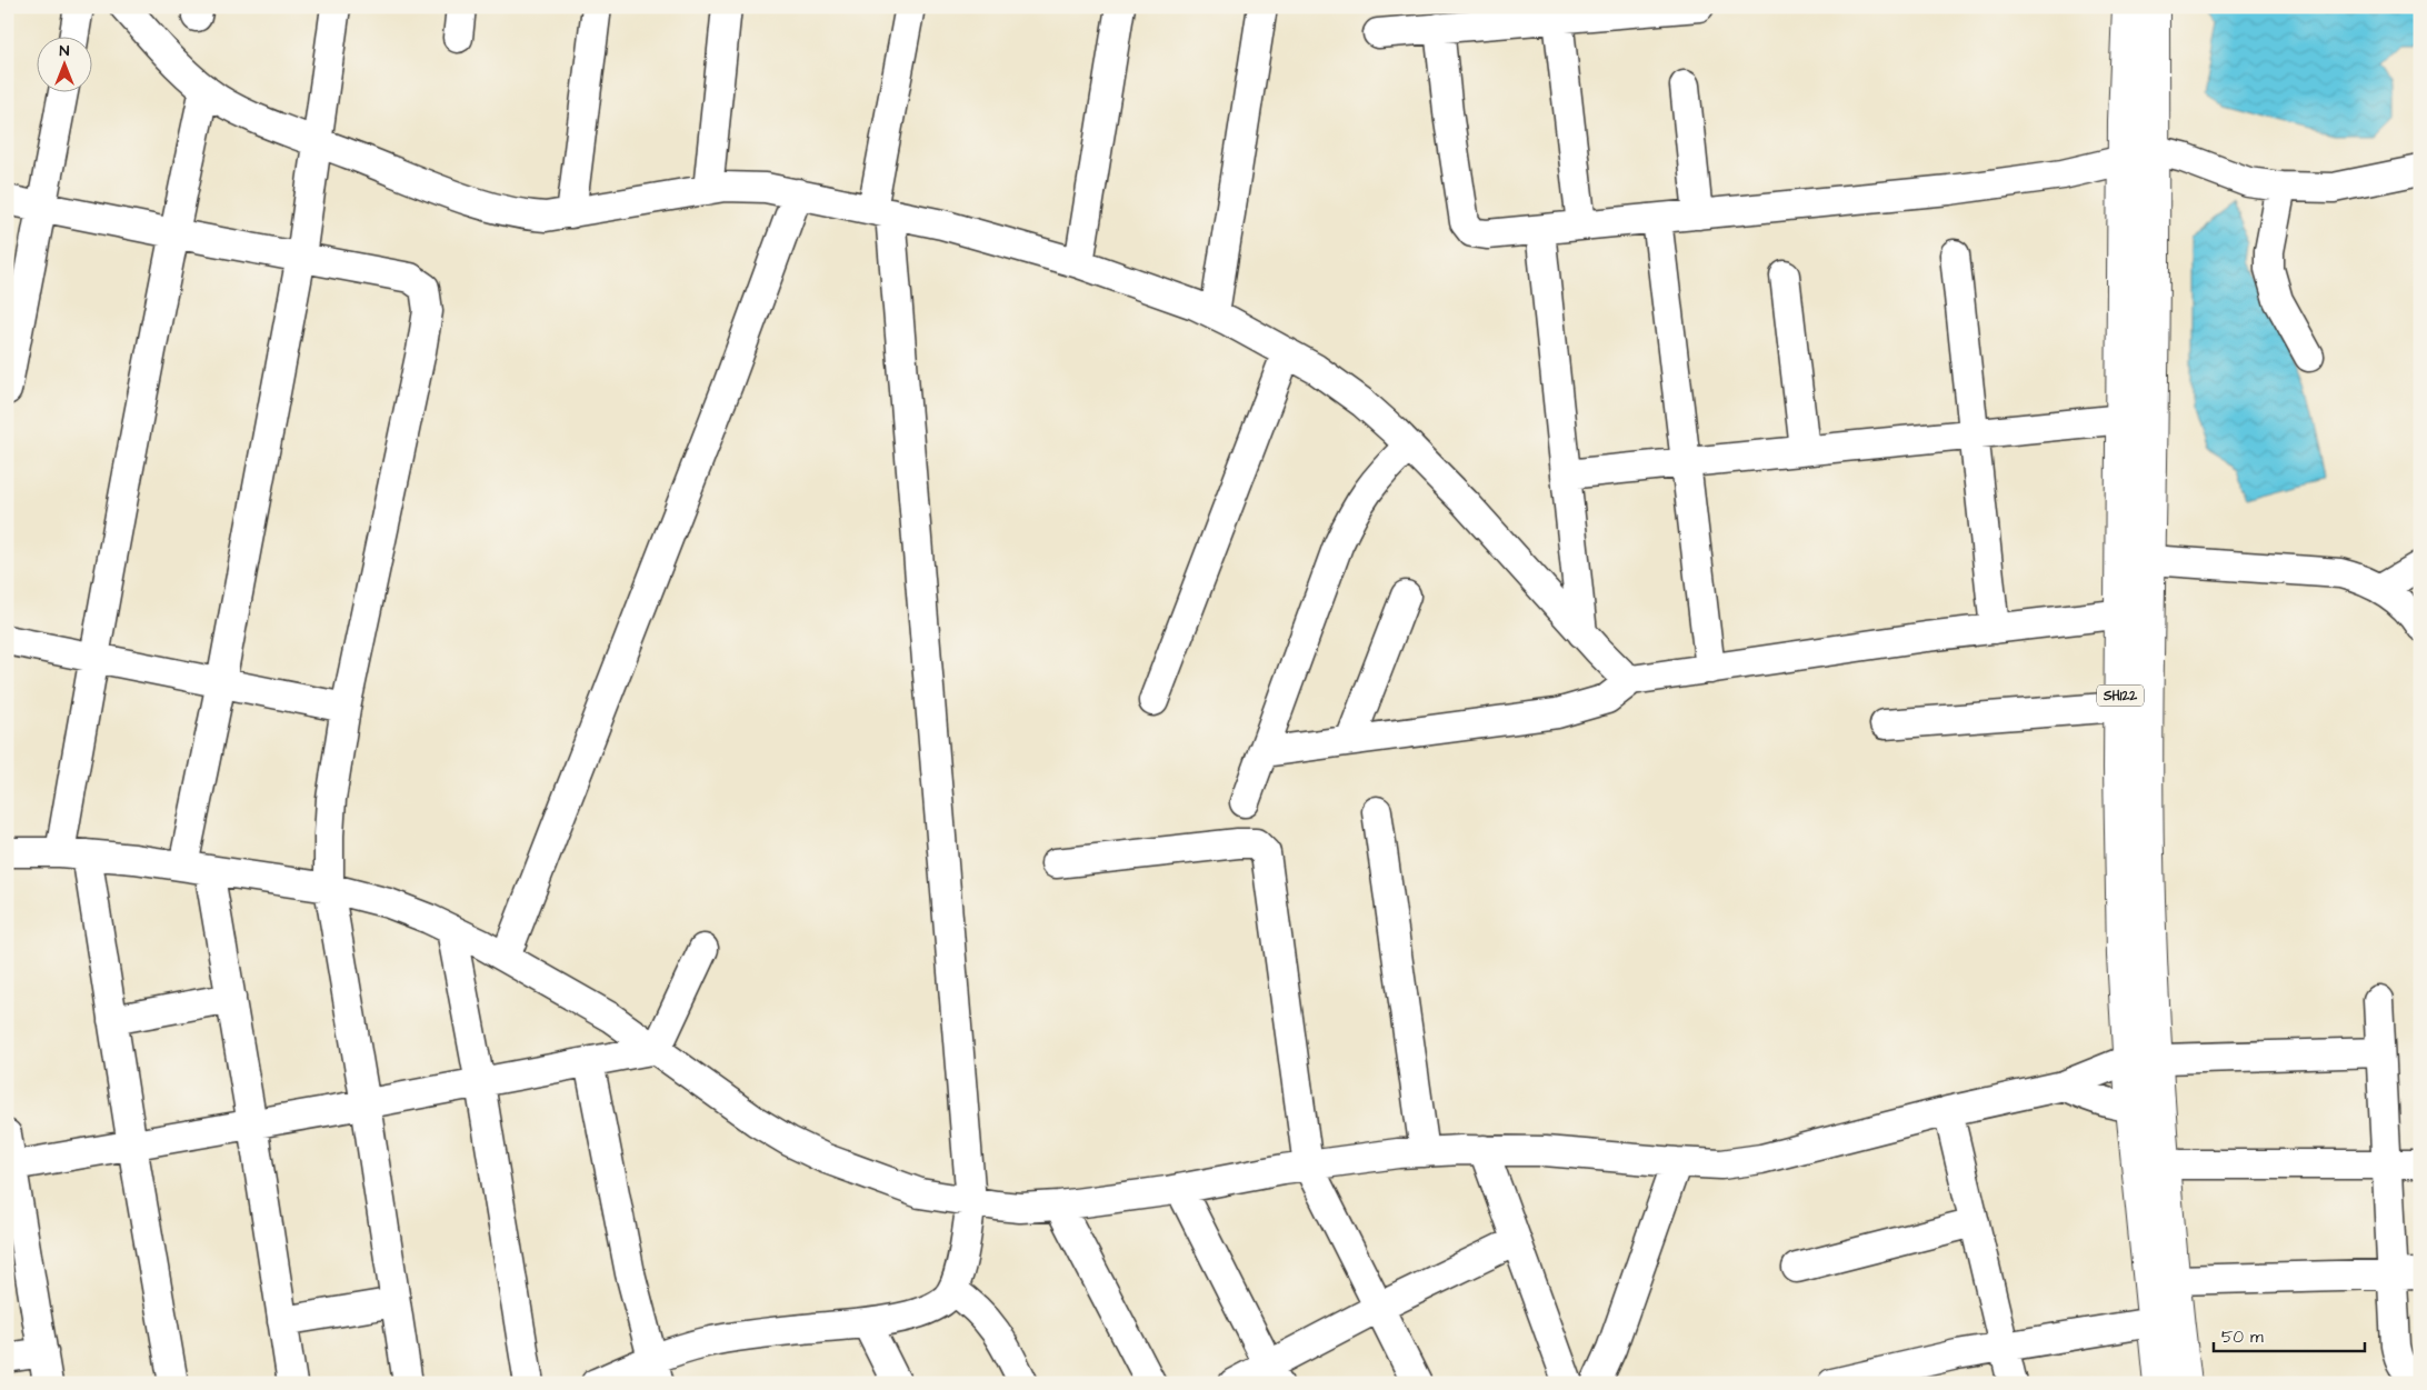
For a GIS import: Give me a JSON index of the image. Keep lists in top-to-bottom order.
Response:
{
  "streets": {
    "main road": ["SH122"]
  },
  "scale_bar": "50 m",
  "north": "top"
}
